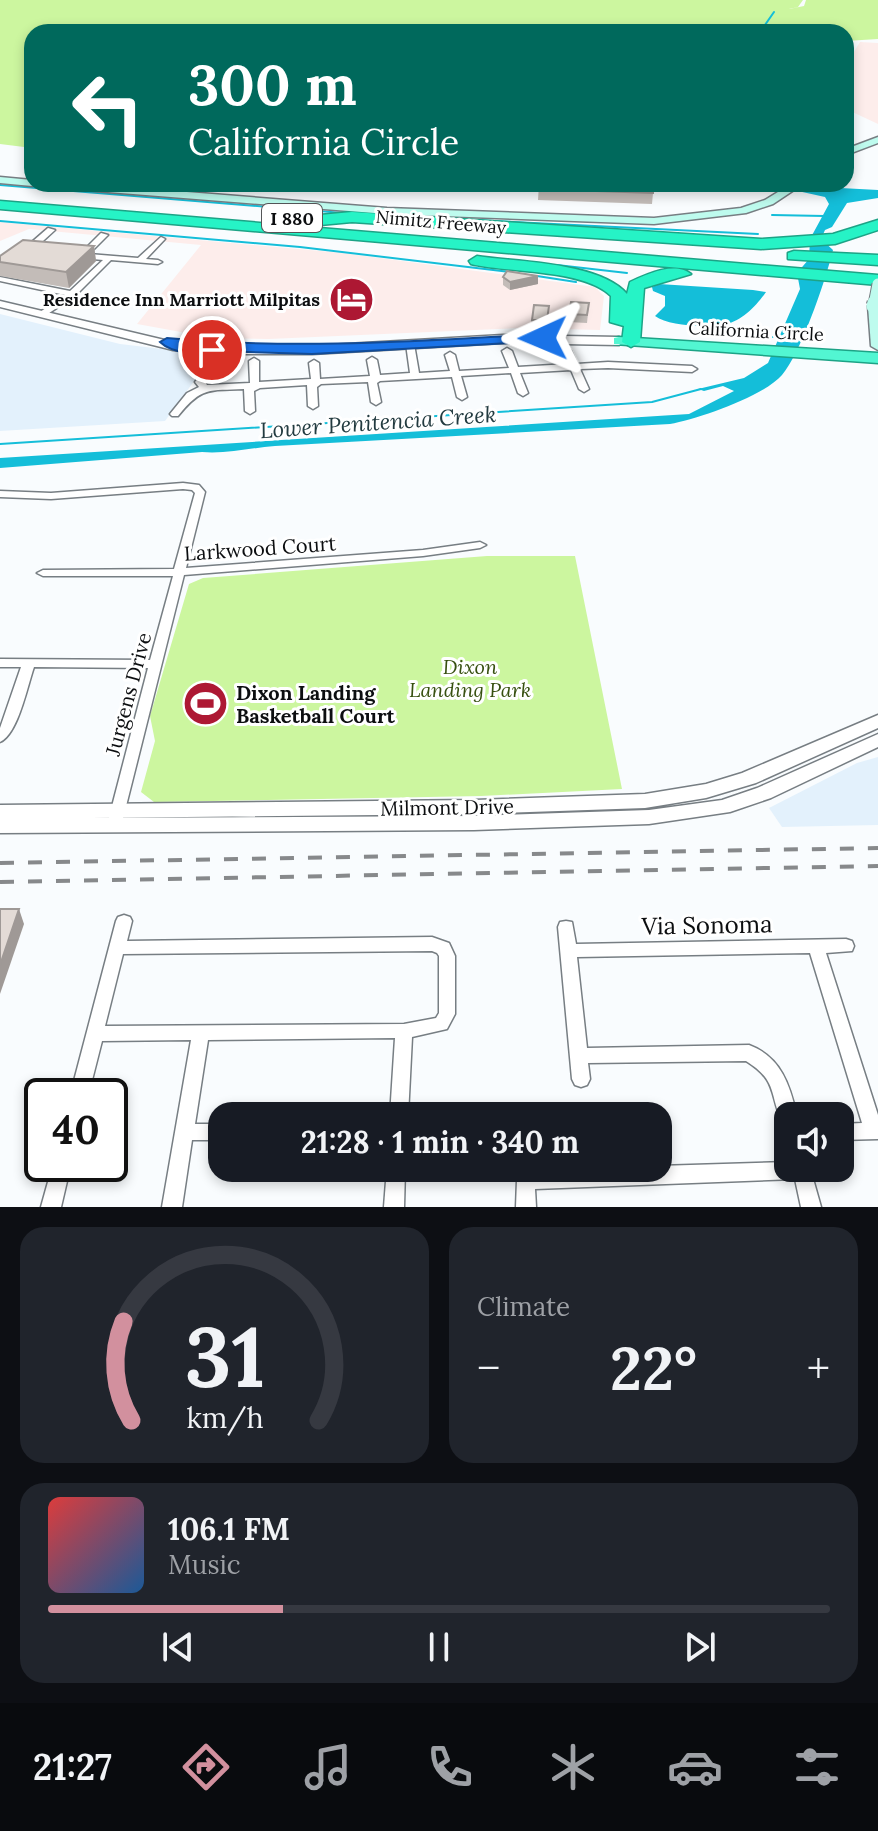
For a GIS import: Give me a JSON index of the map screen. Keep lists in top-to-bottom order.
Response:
{
  "streets": {
    "highway": ["I 880", "Nimitz Freeway", "California Circle"],
    "street": [
      "Larkwood Court",
      "Jurgens Drive",
      "Milmont Drive",
      "Via Sonoma"
    ]
  },
  "crossings": [
    ["Larkwood Court", "Jurgens Drive"],
    ["Jurgens Drive", "Milmont Drive"]
  ],
  "water": ["Lower Penitencia Creek"],
  "parks": ["Dixon Landing Park"],
  "places": {
    "hotel": ["Residence Inn Marriott Milpitas"],
    "sports": ["Dixon Landing Basketball Court"]
  },
  "page": {
    "turn": ["300 m", "California Circle"],
    "limit": "40",
    "trip": "21:28 · 1 min · 340 m",
    "tile": "Climate",
    "heat": ["−", "22°", "+"],
    "song": ["106.1 FM", "Music"],
    "tabs": "21:27",
    "gauge": ["31", "km/h"]
  }
}
